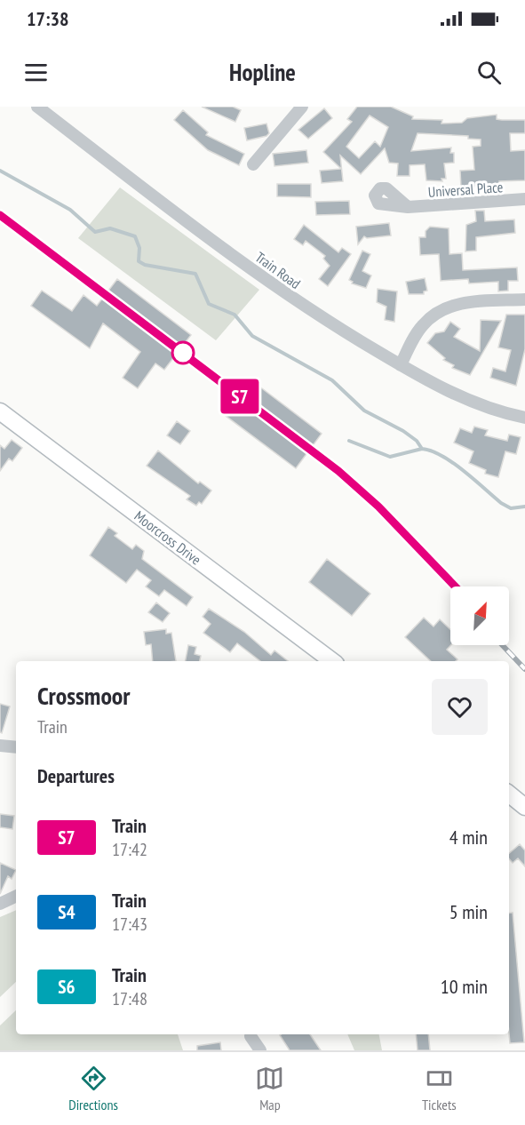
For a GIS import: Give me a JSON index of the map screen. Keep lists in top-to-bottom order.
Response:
{
  "streets": {
    "street": ["Universal Place", "Train Road", "Moorcross Drive"]
  },
  "north": "top right",
  "page": {
    "status": "17:38",
    "header": "Hopline",
    "on_map": "S7",
    "heading": [
      ["Crossmoor", "Train"],
      "Departures"
    ],
    "list": [
      {
        "mark": "S7",
        "name": "Train",
        "note": "17:42",
        "value": "4 min"
      },
      {
        "mark": "S4",
        "name": "Train",
        "note": "17:43",
        "value": "5 min"
      },
      {
        "mark": "S6",
        "name": "Train",
        "note": "17:48",
        "value": "10 min"
      }
    ],
    "tabs": ["Directions", "Map", "Tickets"]
  }
}
